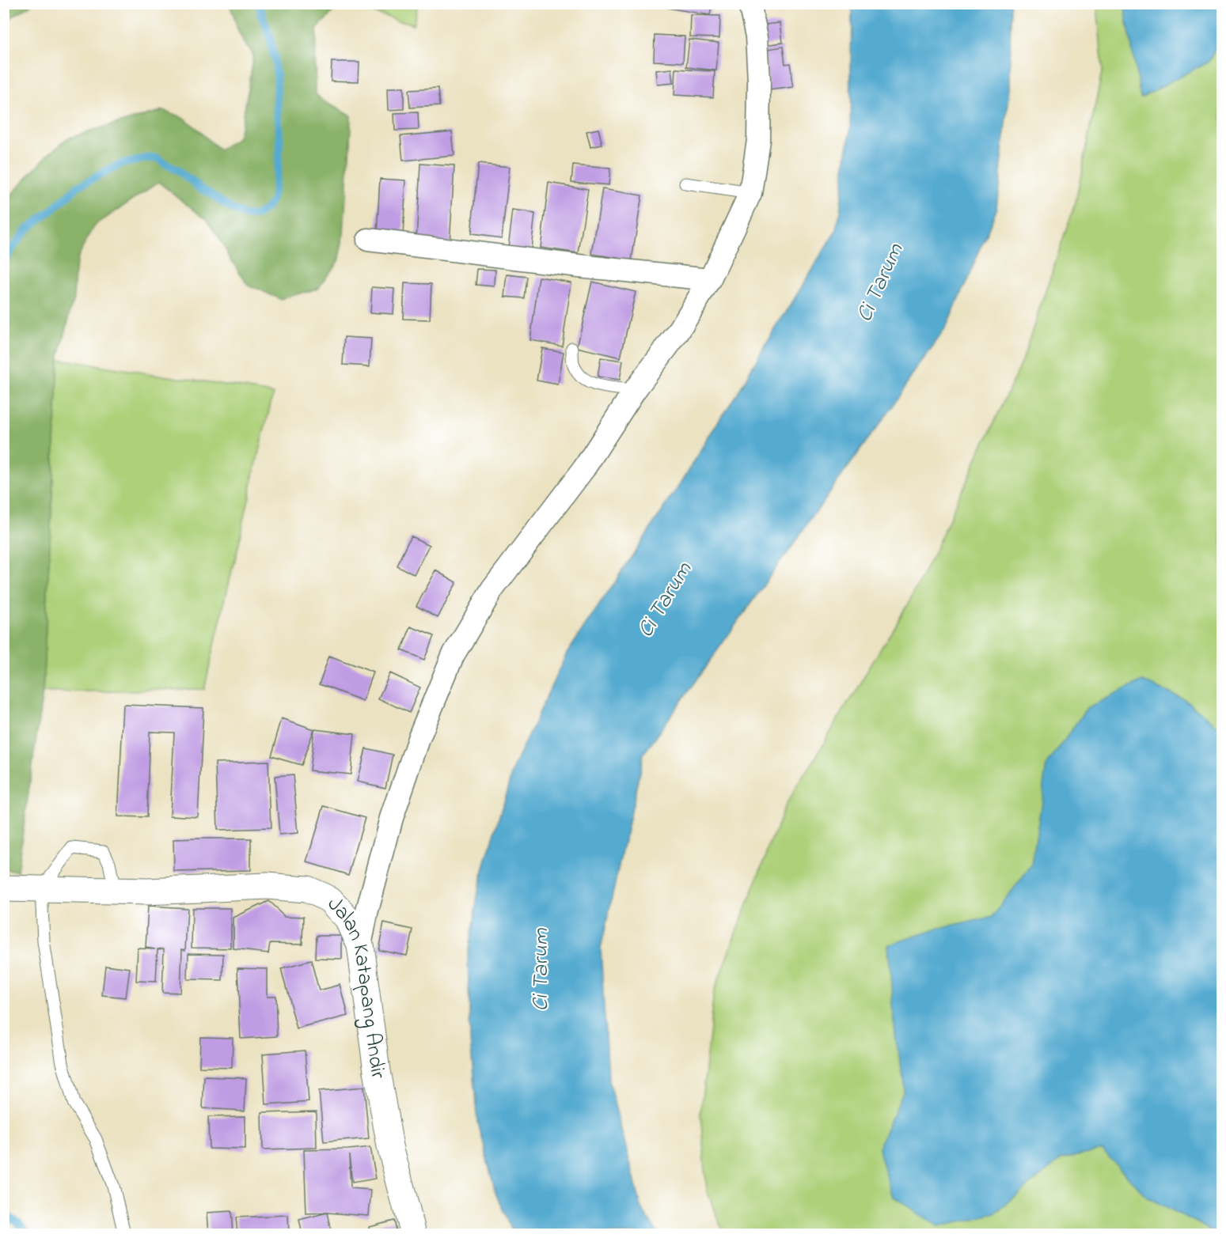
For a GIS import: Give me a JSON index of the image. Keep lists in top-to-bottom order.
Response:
{
  "streets": {
    "street": ["Jalan Katapang Andir"]
  },
  "water": ["Ci Tarum"]
}
